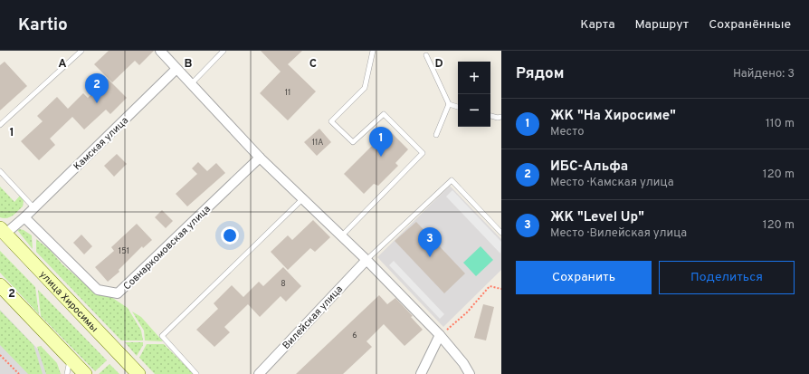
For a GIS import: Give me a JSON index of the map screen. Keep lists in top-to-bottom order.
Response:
{
  "streets": {
    "main road": ["улица Хиросимы"],
    "street": ["Камская улица", "Совнаркомовская улица", "Вилейская улица"]
  },
  "crossings": [
    ["Камская улица", "Совнаркомовская улица"]
  ],
  "house_numbers": [
    "11",
    "11А",
    "151",
    "8",
    "6"
  ],
  "page": {
    "header": "Kartio",
    "nav": ["Карта", "Маршрут", "Сохранённые"],
    "heading": ["Рядом", "Найдено: 3"],
    "map_buttons": ["+", "−"],
    "pins": ["2", "1", "3"],
    "list": [
      {
        "mark": "1",
        "name": "ЖК \"На Хиросиме\"",
        "note": "Место",
        "value": "110 m"
      },
      {
        "mark": "2",
        "name": "ИБС-Альфа",
        "note": "Место · Камская улица",
        "value": "120 m"
      },
      {
        "mark": "3",
        "name": "ЖК \"Level Up\"",
        "note": "Место · Вилейская улица",
        "value": "120 m"
      }
    ],
    "buttons": ["Сохранить", "Поделиться"]
  },
  "grid": {
    "columns": [
      "A",
      "B",
      "C",
      "D"
    ],
    "rows": ["1", "2"]
  }
}
